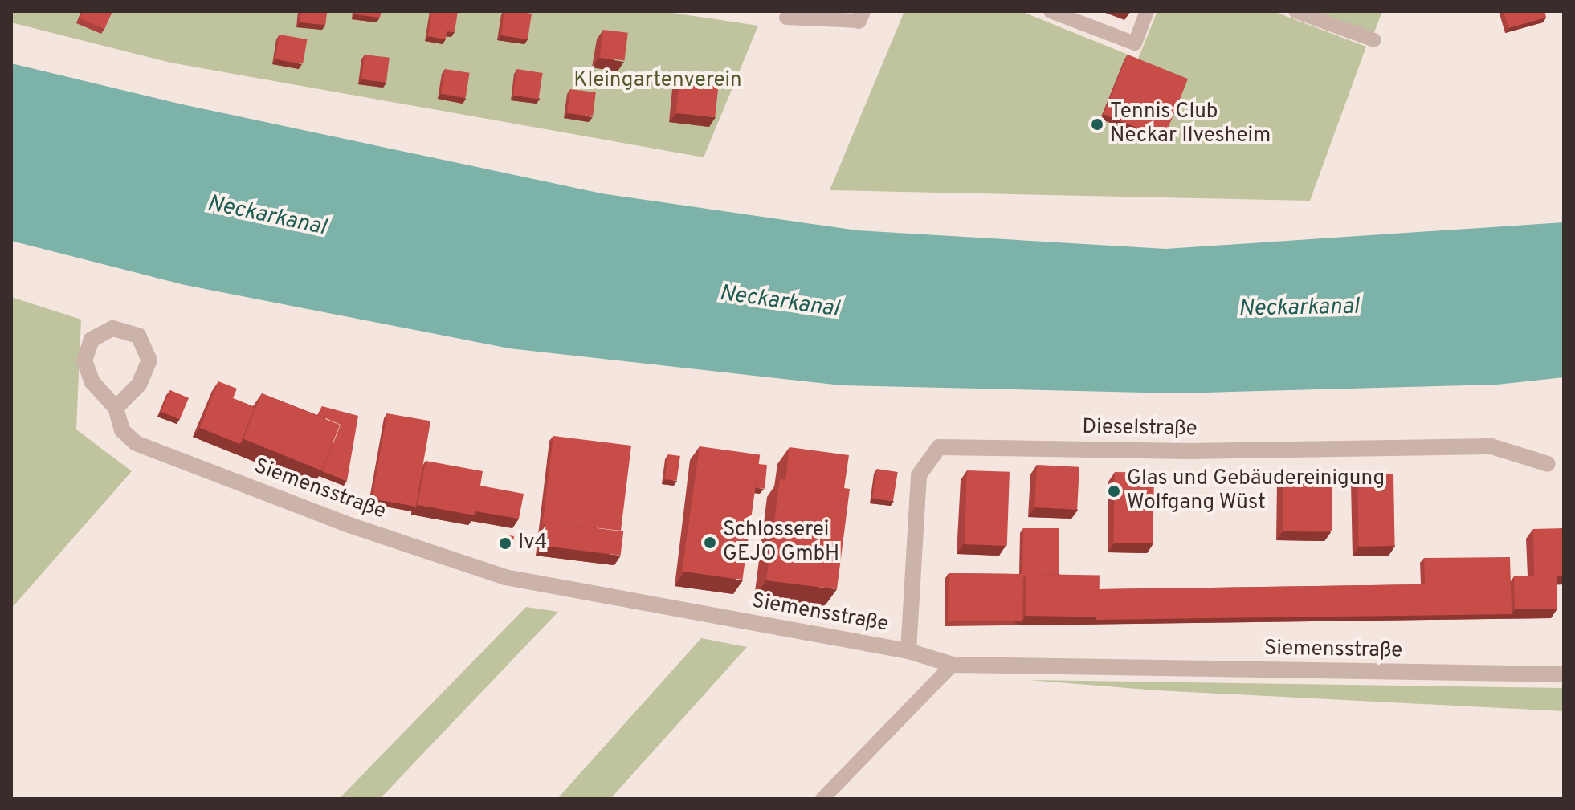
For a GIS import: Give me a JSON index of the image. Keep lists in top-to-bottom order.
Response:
{
  "streets": {
    "street": ["Dieselstraße", "Siemensstraße"]
  },
  "crossings": [
    ["Dieselstraße", "Siemensstraße"]
  ],
  "water": ["Neckarkanal"],
  "parks": ["Kleingartenverein"],
  "places": [
    "Tennis Club Neckar Ilvesheim",
    "Glas und Gebäudereinigung Wolfgang Wüst",
    "Schlosserei GEJO GmbH",
    "Iv4"
  ]
}
